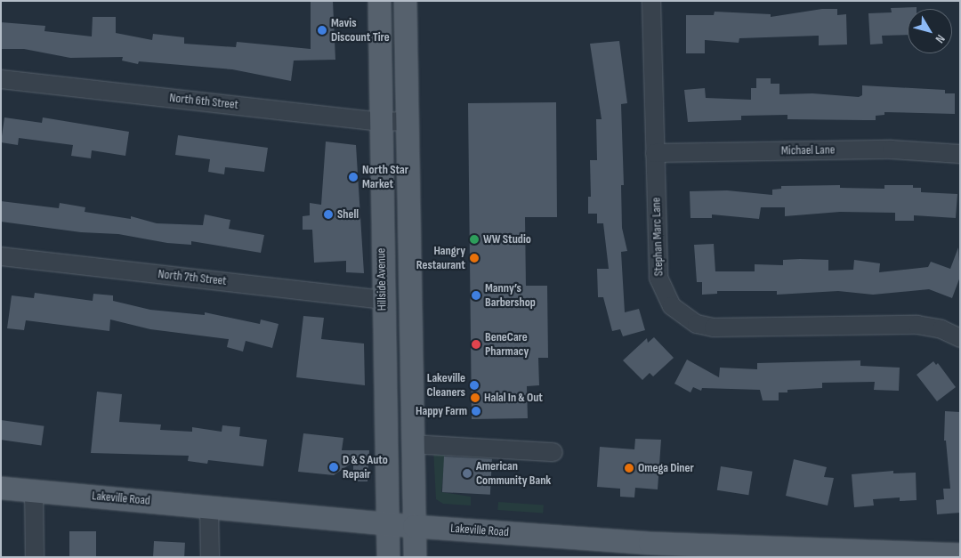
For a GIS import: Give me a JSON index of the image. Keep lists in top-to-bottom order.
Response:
{
  "streets": {
    "main road": ["Hillside Avenue", "Lakeville Road"],
    "street": [
      "North 6th Street",
      "Michael Lane",
      "Stephan Marc Lane",
      "North 7th Street"
    ]
  },
  "crossings": [
    ["North 6th Street", "Hillside Avenue"],
    ["Michael Lane", "Stephan Marc Lane"],
    ["North 7th Street", "Hillside Avenue"],
    ["Hillside Avenue", "Lakeville Road"]
  ],
  "places": [
    "Mavis Discount Tire",
    "North Star Market",
    "Shell",
    "WW Studio",
    "Hangry Restaurant",
    "Manny’s Barbershop",
    "BeneCare Pharmacy",
    "Lakeville Cleaners",
    "Halal In & Out",
    "Happy Farm",
    "D & S Auto Repair",
    "Omega Diner",
    "American Community Bank"
  ],
  "north": "bottom right"
}
